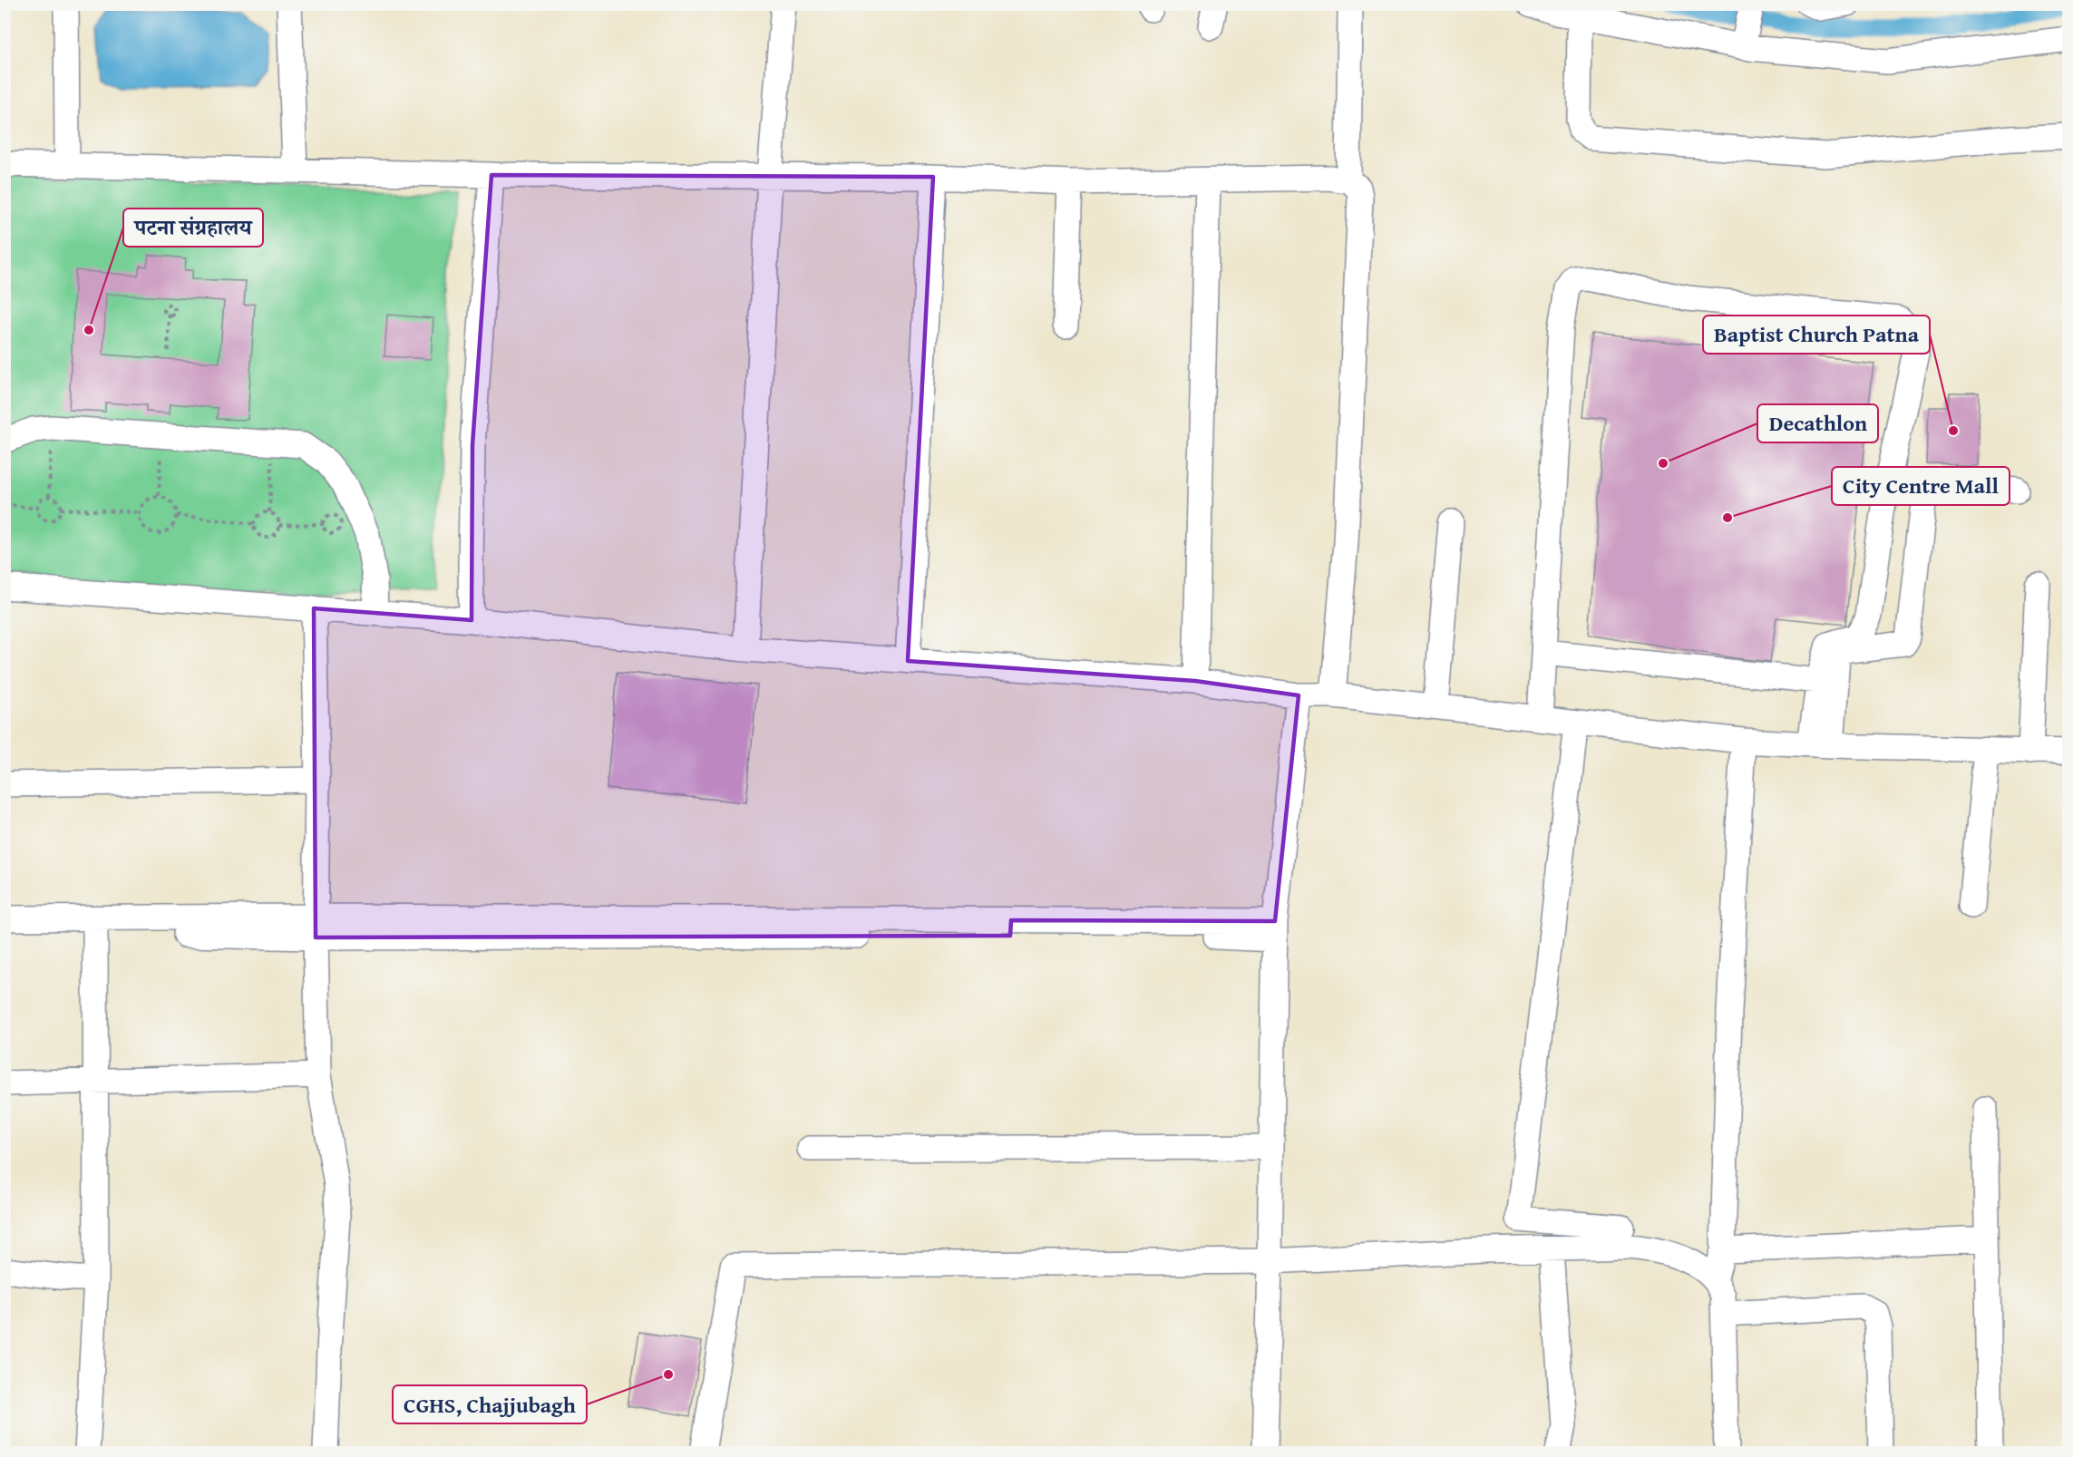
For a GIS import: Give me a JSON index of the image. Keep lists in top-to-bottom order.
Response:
{
  "places": [
    "पटना संग्रहालय",
    "Baptist Church Patna",
    "Decathlon",
    "City Centre Mall",
    "CGHS, Chajjubagh"
  ]
}
